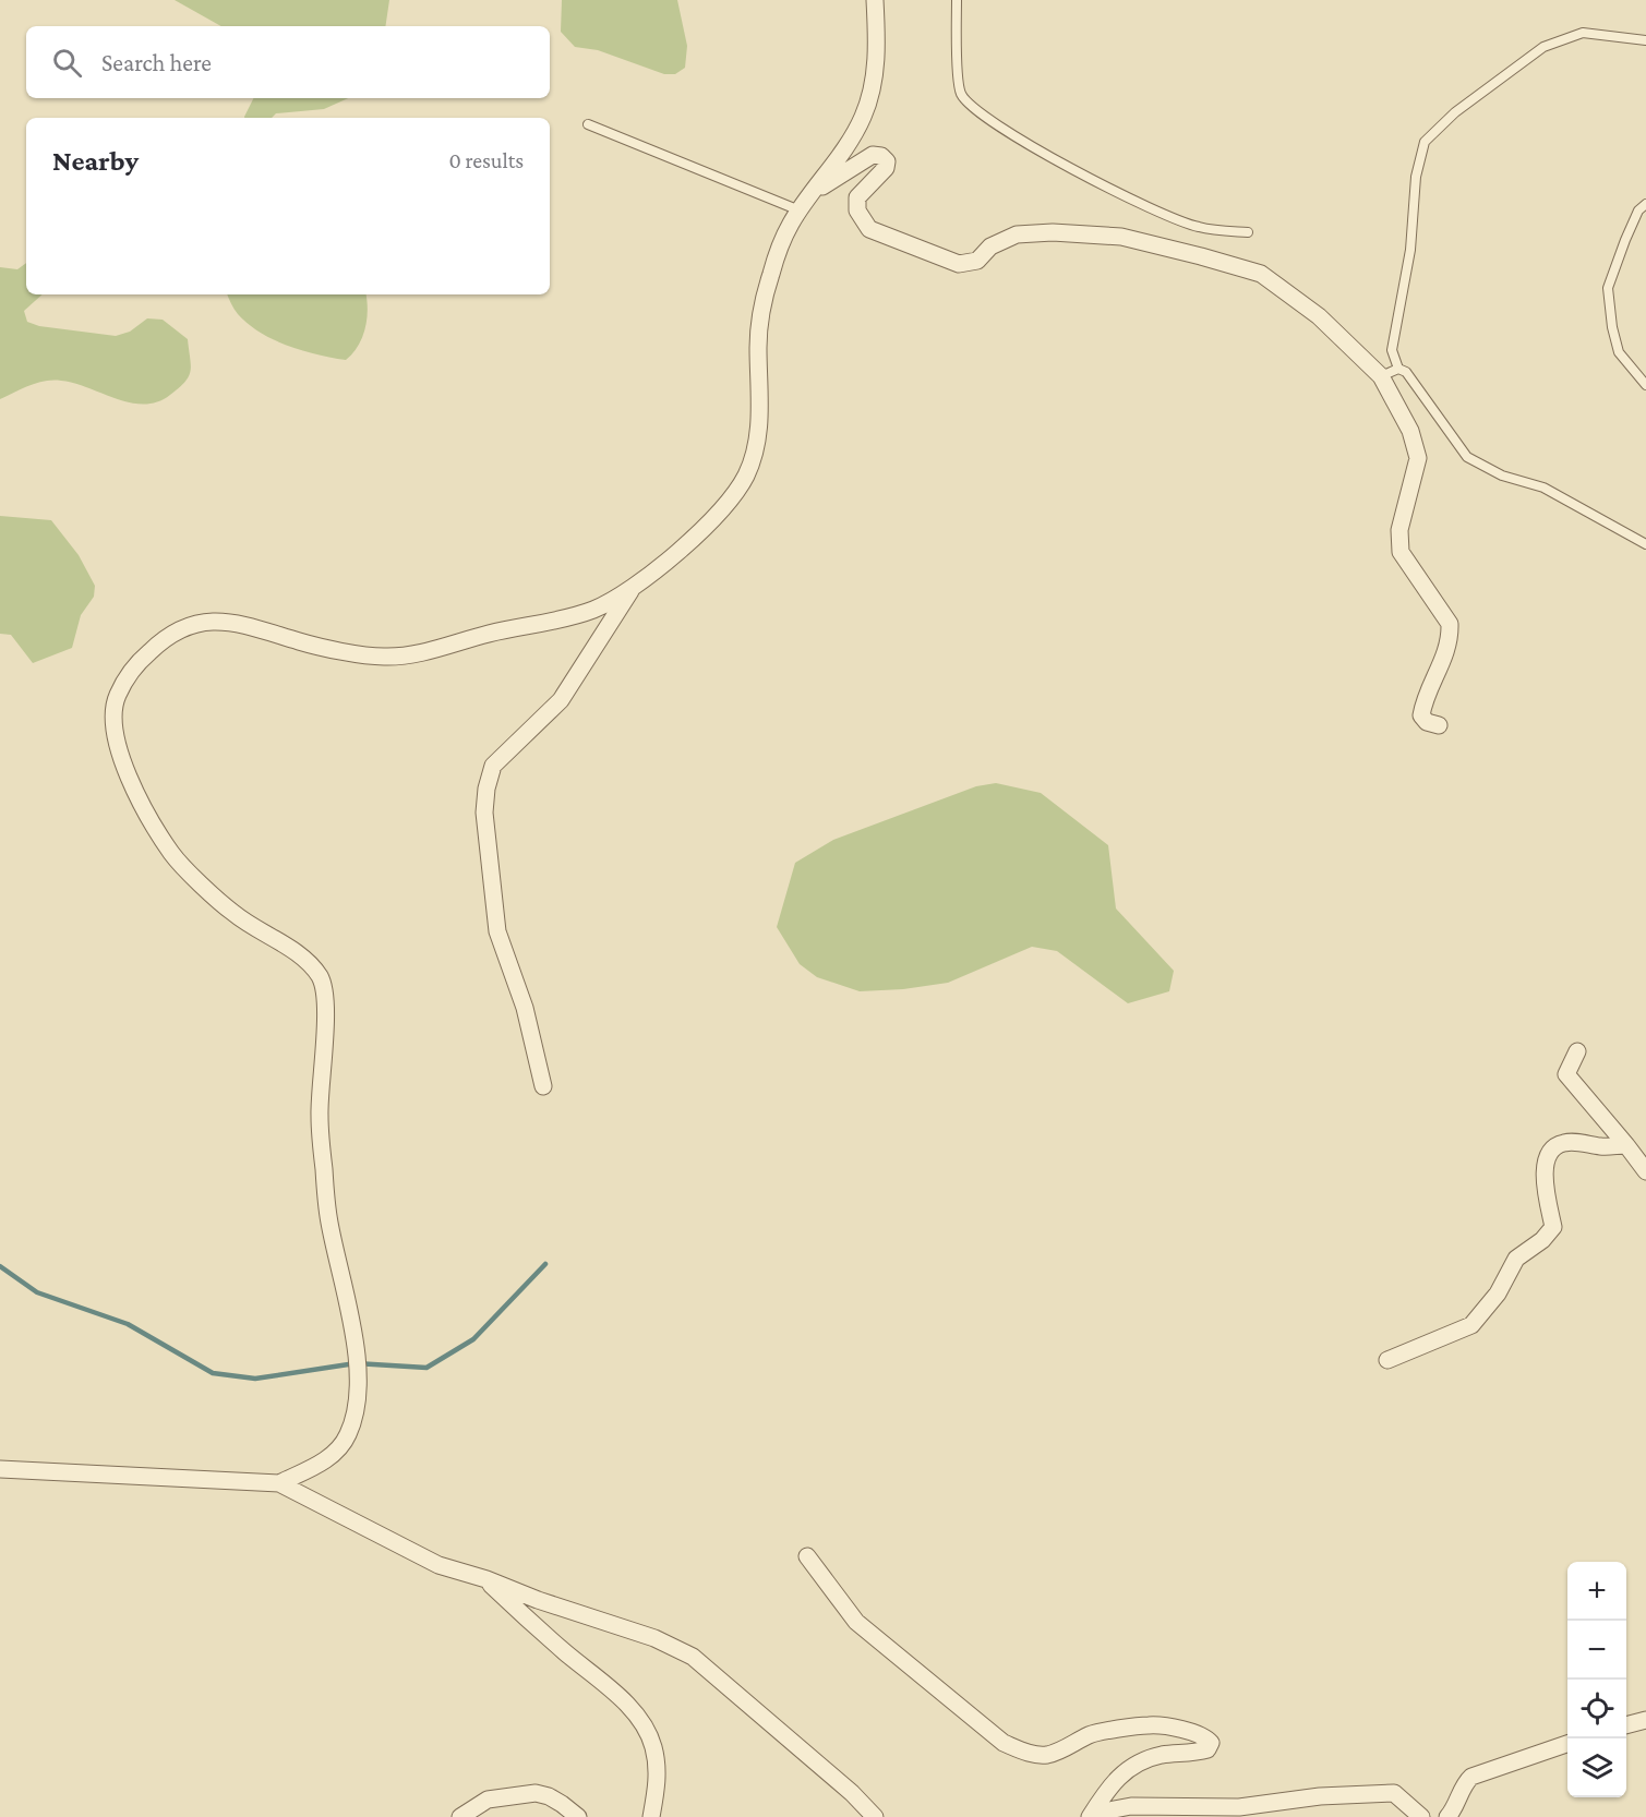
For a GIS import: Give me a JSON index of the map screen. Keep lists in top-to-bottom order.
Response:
{
  "page": {
    "search": "Search here",
    "heading": ["Nearby", "0 results"],
    "map_buttons": ["+", "−"]
  }
}
